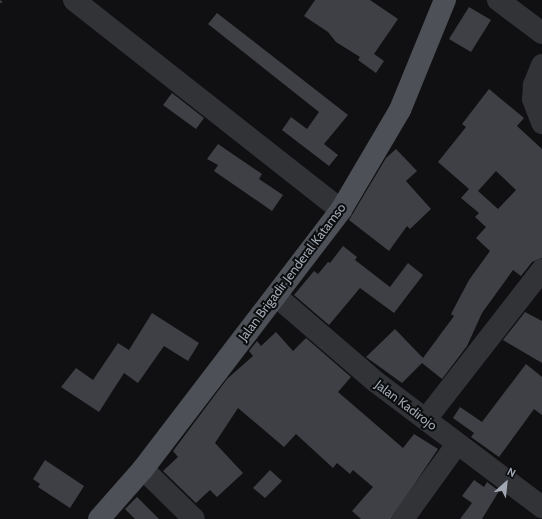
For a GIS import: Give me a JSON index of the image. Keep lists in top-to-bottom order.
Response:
{
  "streets": {
    "main road": ["Jalan Brigadir Jenderal Katamso"],
    "street": ["Jalan Kadirojo"]
  },
  "crossings": [
    ["Jalan Brigadir Jenderal Katamso", "Jalan Kadirojo"]
  ],
  "north": "top right"
}
